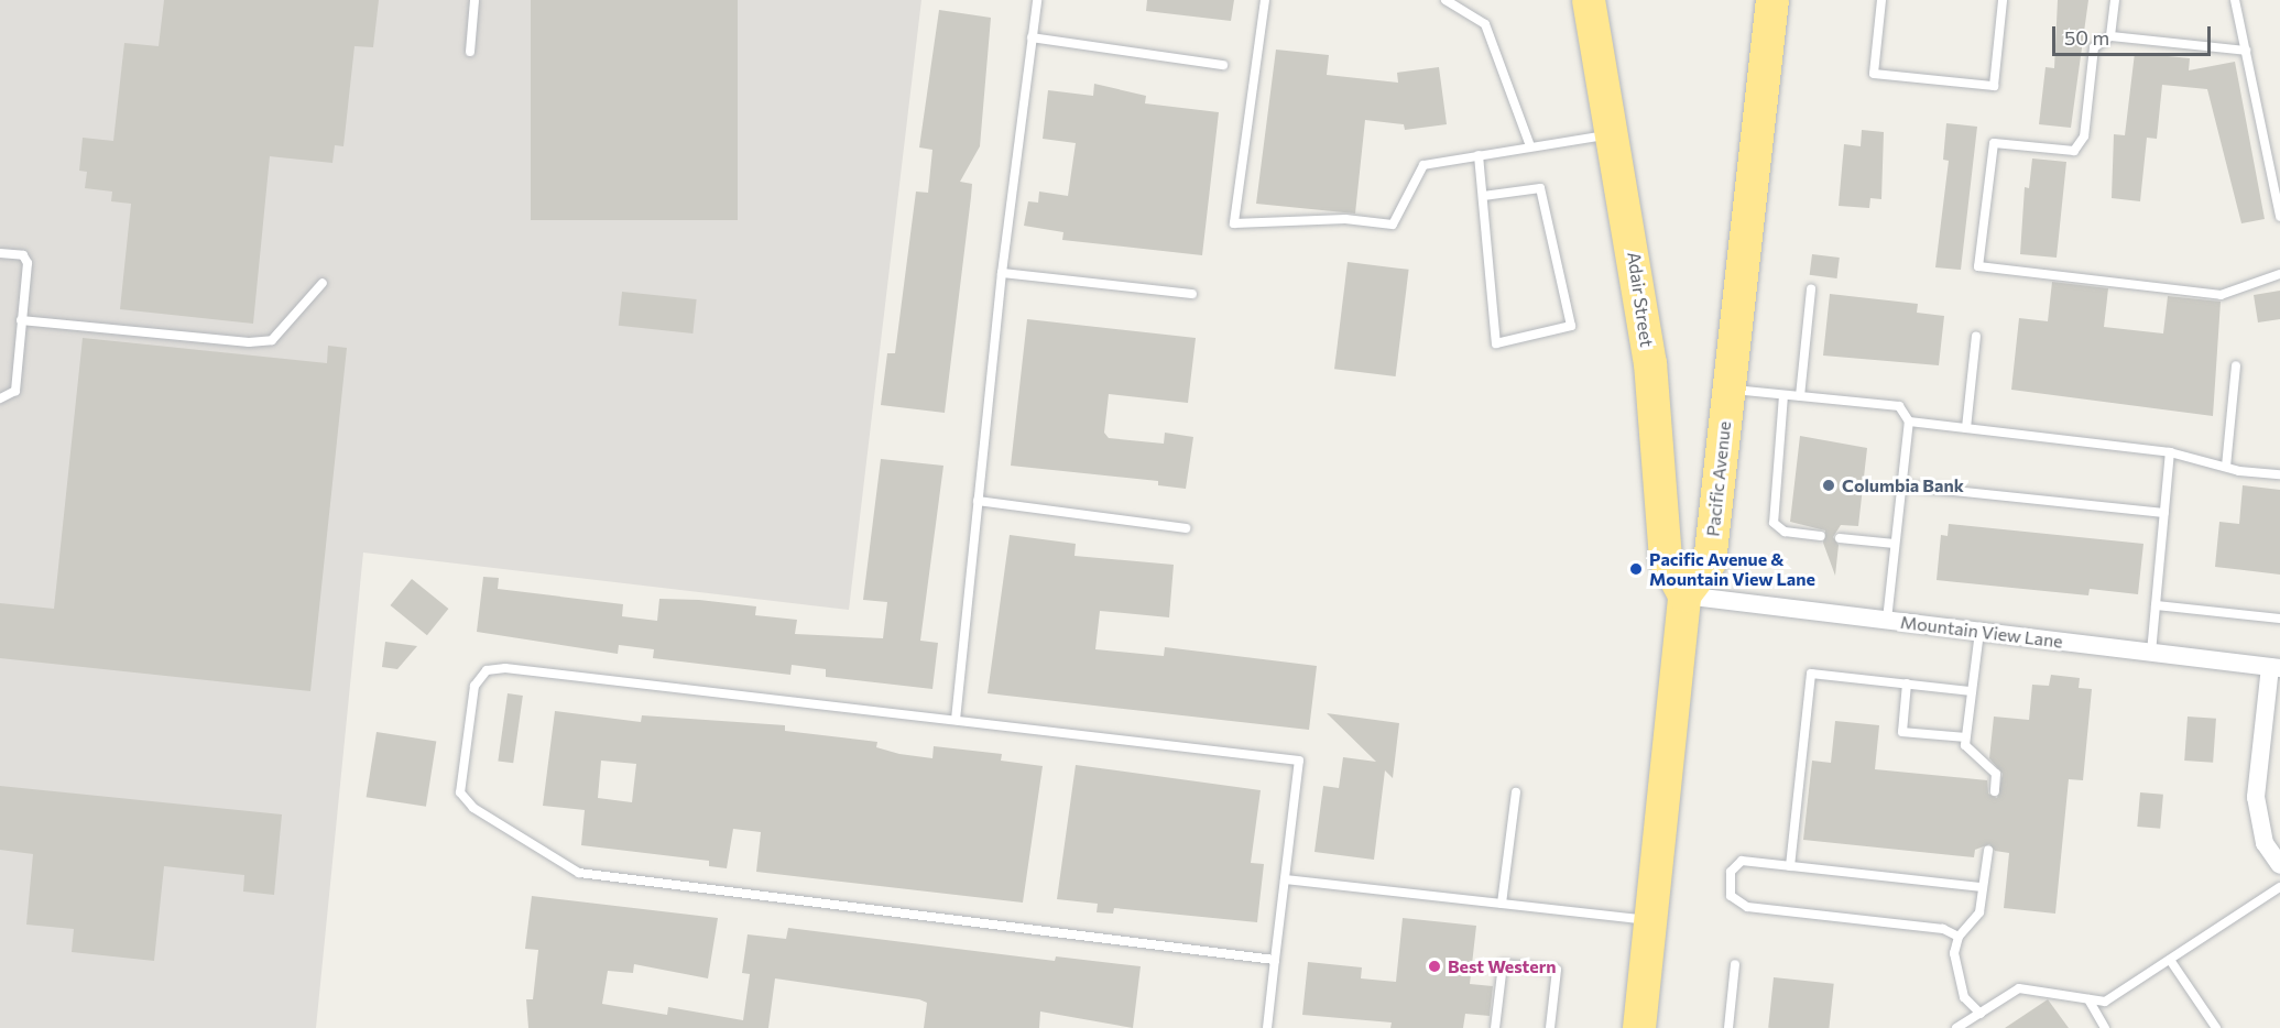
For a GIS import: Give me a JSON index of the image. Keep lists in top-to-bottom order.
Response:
{
  "streets": {
    "highway": ["Adair Street", "Pacific Avenue"],
    "street": ["Mountain View Lane"]
  },
  "crossings": [
    ["Adair Street", "Pacific Avenue"],
    ["Adair Street", "Mountain View Lane"],
    ["Pacific Avenue", "Mountain View Lane"]
  ],
  "places": ["Columbia Bank", "Pacific Avenue & Mountain View Lane", "Best Western"],
  "scale_bar": "50 m"
}
